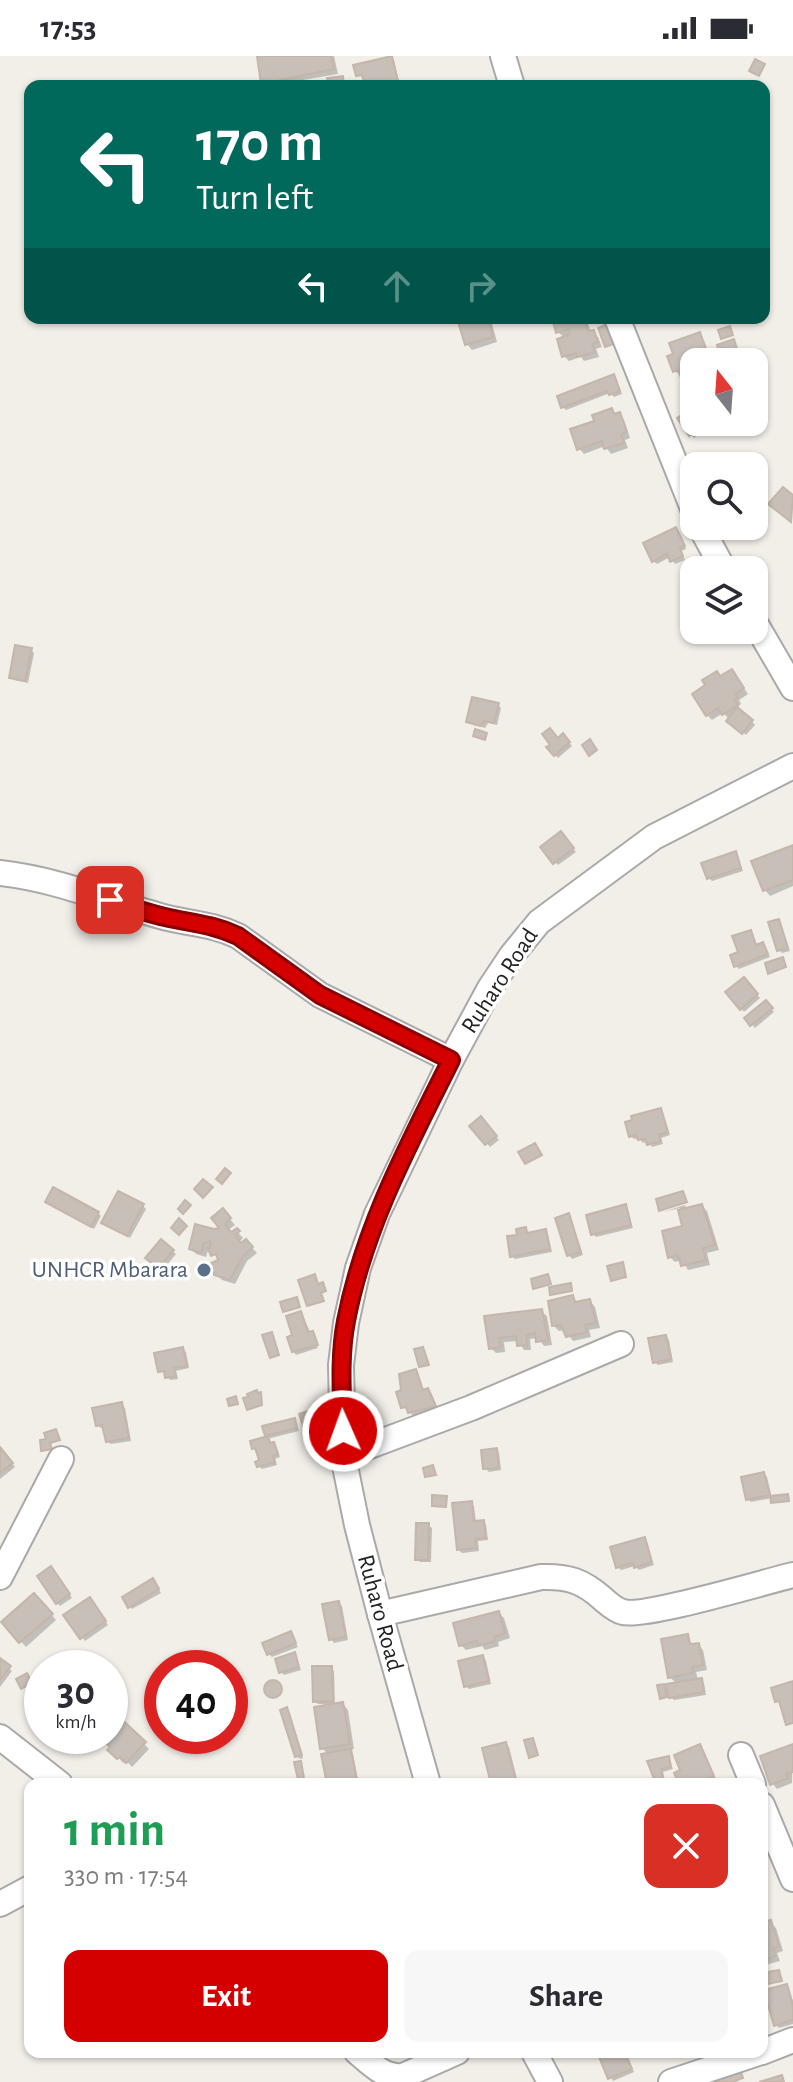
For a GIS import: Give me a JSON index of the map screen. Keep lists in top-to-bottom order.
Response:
{
  "streets": {
    "street": ["Ruharo Road"]
  },
  "places": ["UNHCR Mbarara"],
  "north": "top",
  "page": {
    "status": "17:53",
    "turn": ["170 m", "Turn left"],
    "speed": "30 km/h",
    "limit": "40",
    "heading": ["1 min", "330 m · 17:54"],
    "buttons": ["Exit", "Share"]
  }
}
